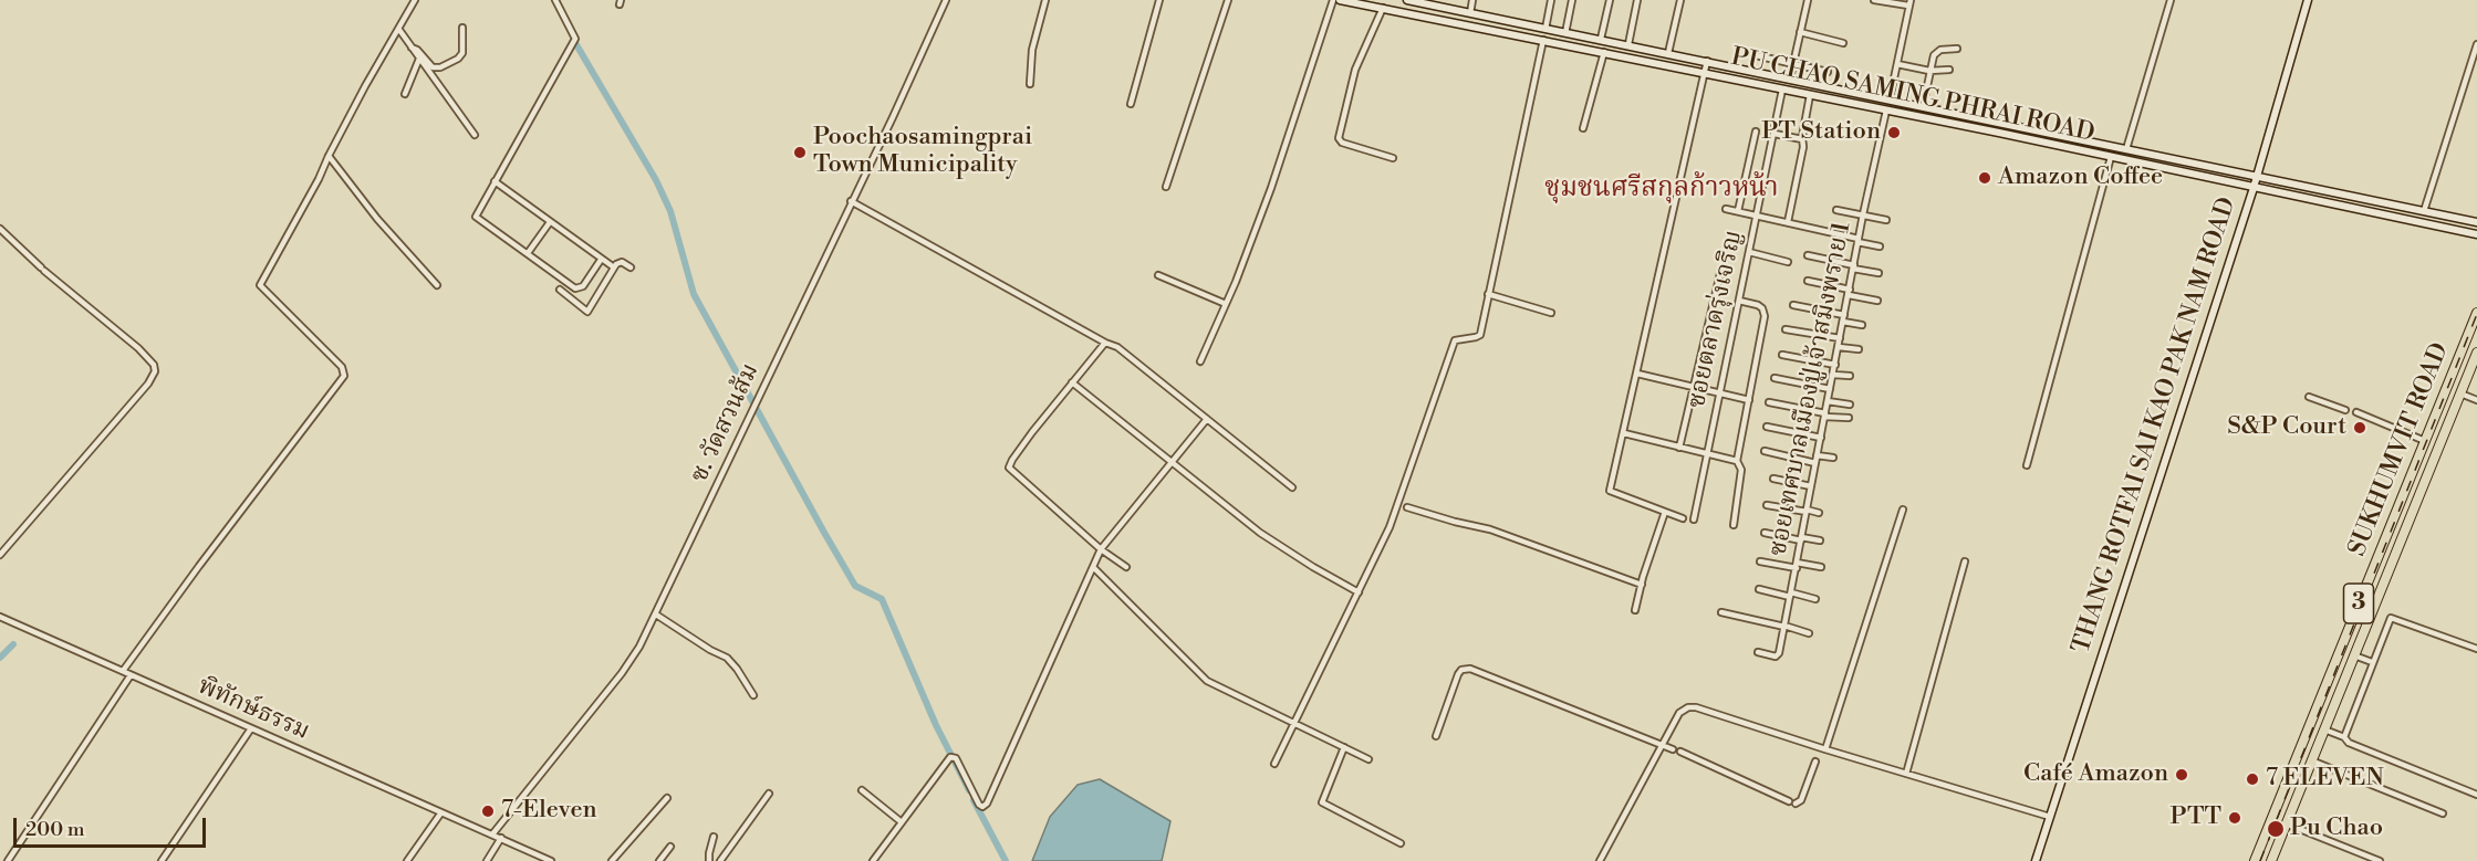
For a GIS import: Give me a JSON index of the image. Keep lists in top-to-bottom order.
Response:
{
  "streets": {
    "highway": ["SUKHUMVIT ROAD", "3"],
    "main road": ["PU CHAO SAMING PHRAI ROAD", "THANG ROTFAI SAI KAO PAK NAM ROAD"],
    "street": [
      "ซอยตลาดรุ่งเจริญ",
      "ซอยเทศบาลเมืองปู่เจ้าสมิงพราย 1",
      "ซ. วัดสวนส้ม",
      "พิทักษ์ธรรม"
    ]
  },
  "crossings": [
    ["PU CHAO SAMING PHRAI ROAD", "ซอยตลาดรุ่งเจริญ"],
    ["PU CHAO SAMING PHRAI ROAD", "ซอยเทศบาลเมืองปู่เจ้าสมิงพราย 1"],
    ["PU CHAO SAMING PHRAI ROAD", "THANG ROTFAI SAI KAO PAK NAM ROAD"],
    ["ซ. วัดสวนส้ม", "พิทักษ์ธรรม"]
  ],
  "districts": ["ชุมชนศรีสกุลก้าวหน้า"],
  "places": [
    "PT Station",
    "Poochaosamingprai Town Municipality",
    "Amazon Coffee",
    "S&P Court",
    "Café Amazon",
    "7 ELEVEN",
    "7-Eleven",
    "PTT",
    "Pu Chao"
  ],
  "scale_bar": "200 m"
}
